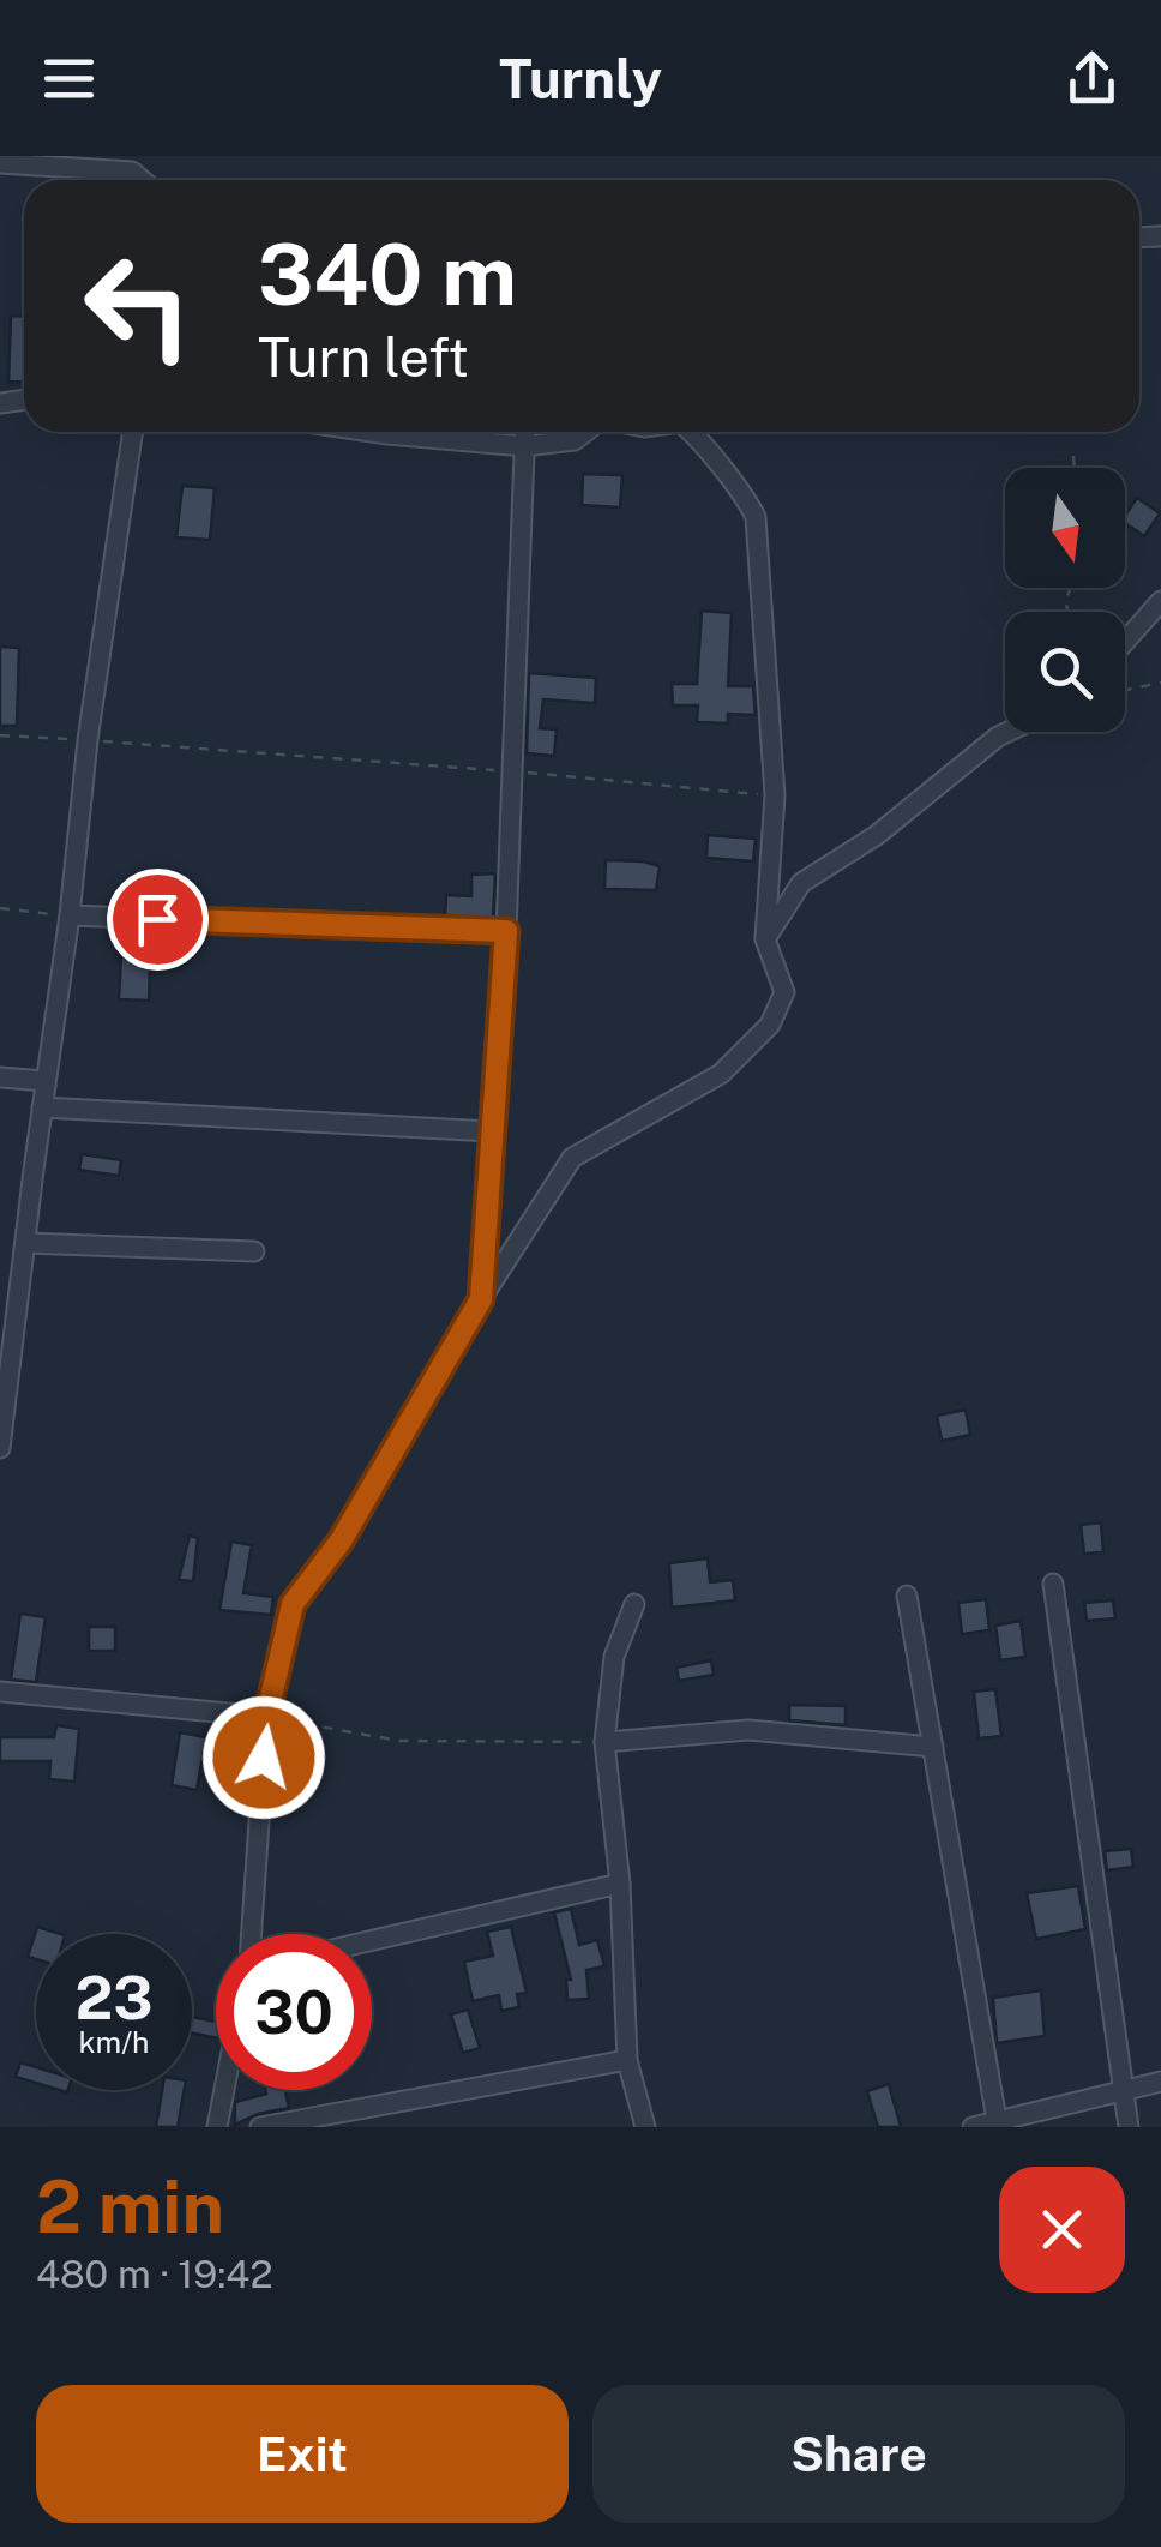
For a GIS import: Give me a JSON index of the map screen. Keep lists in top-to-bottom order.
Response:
{
  "north": "bottom",
  "page": {
    "header": "Turnly",
    "turn": ["340 m", "Turn left"],
    "speed": "23 km/h",
    "limit": "30",
    "heading": ["2 min", "480 m · 19:42"],
    "buttons": ["Exit", "Share"]
  }
}
